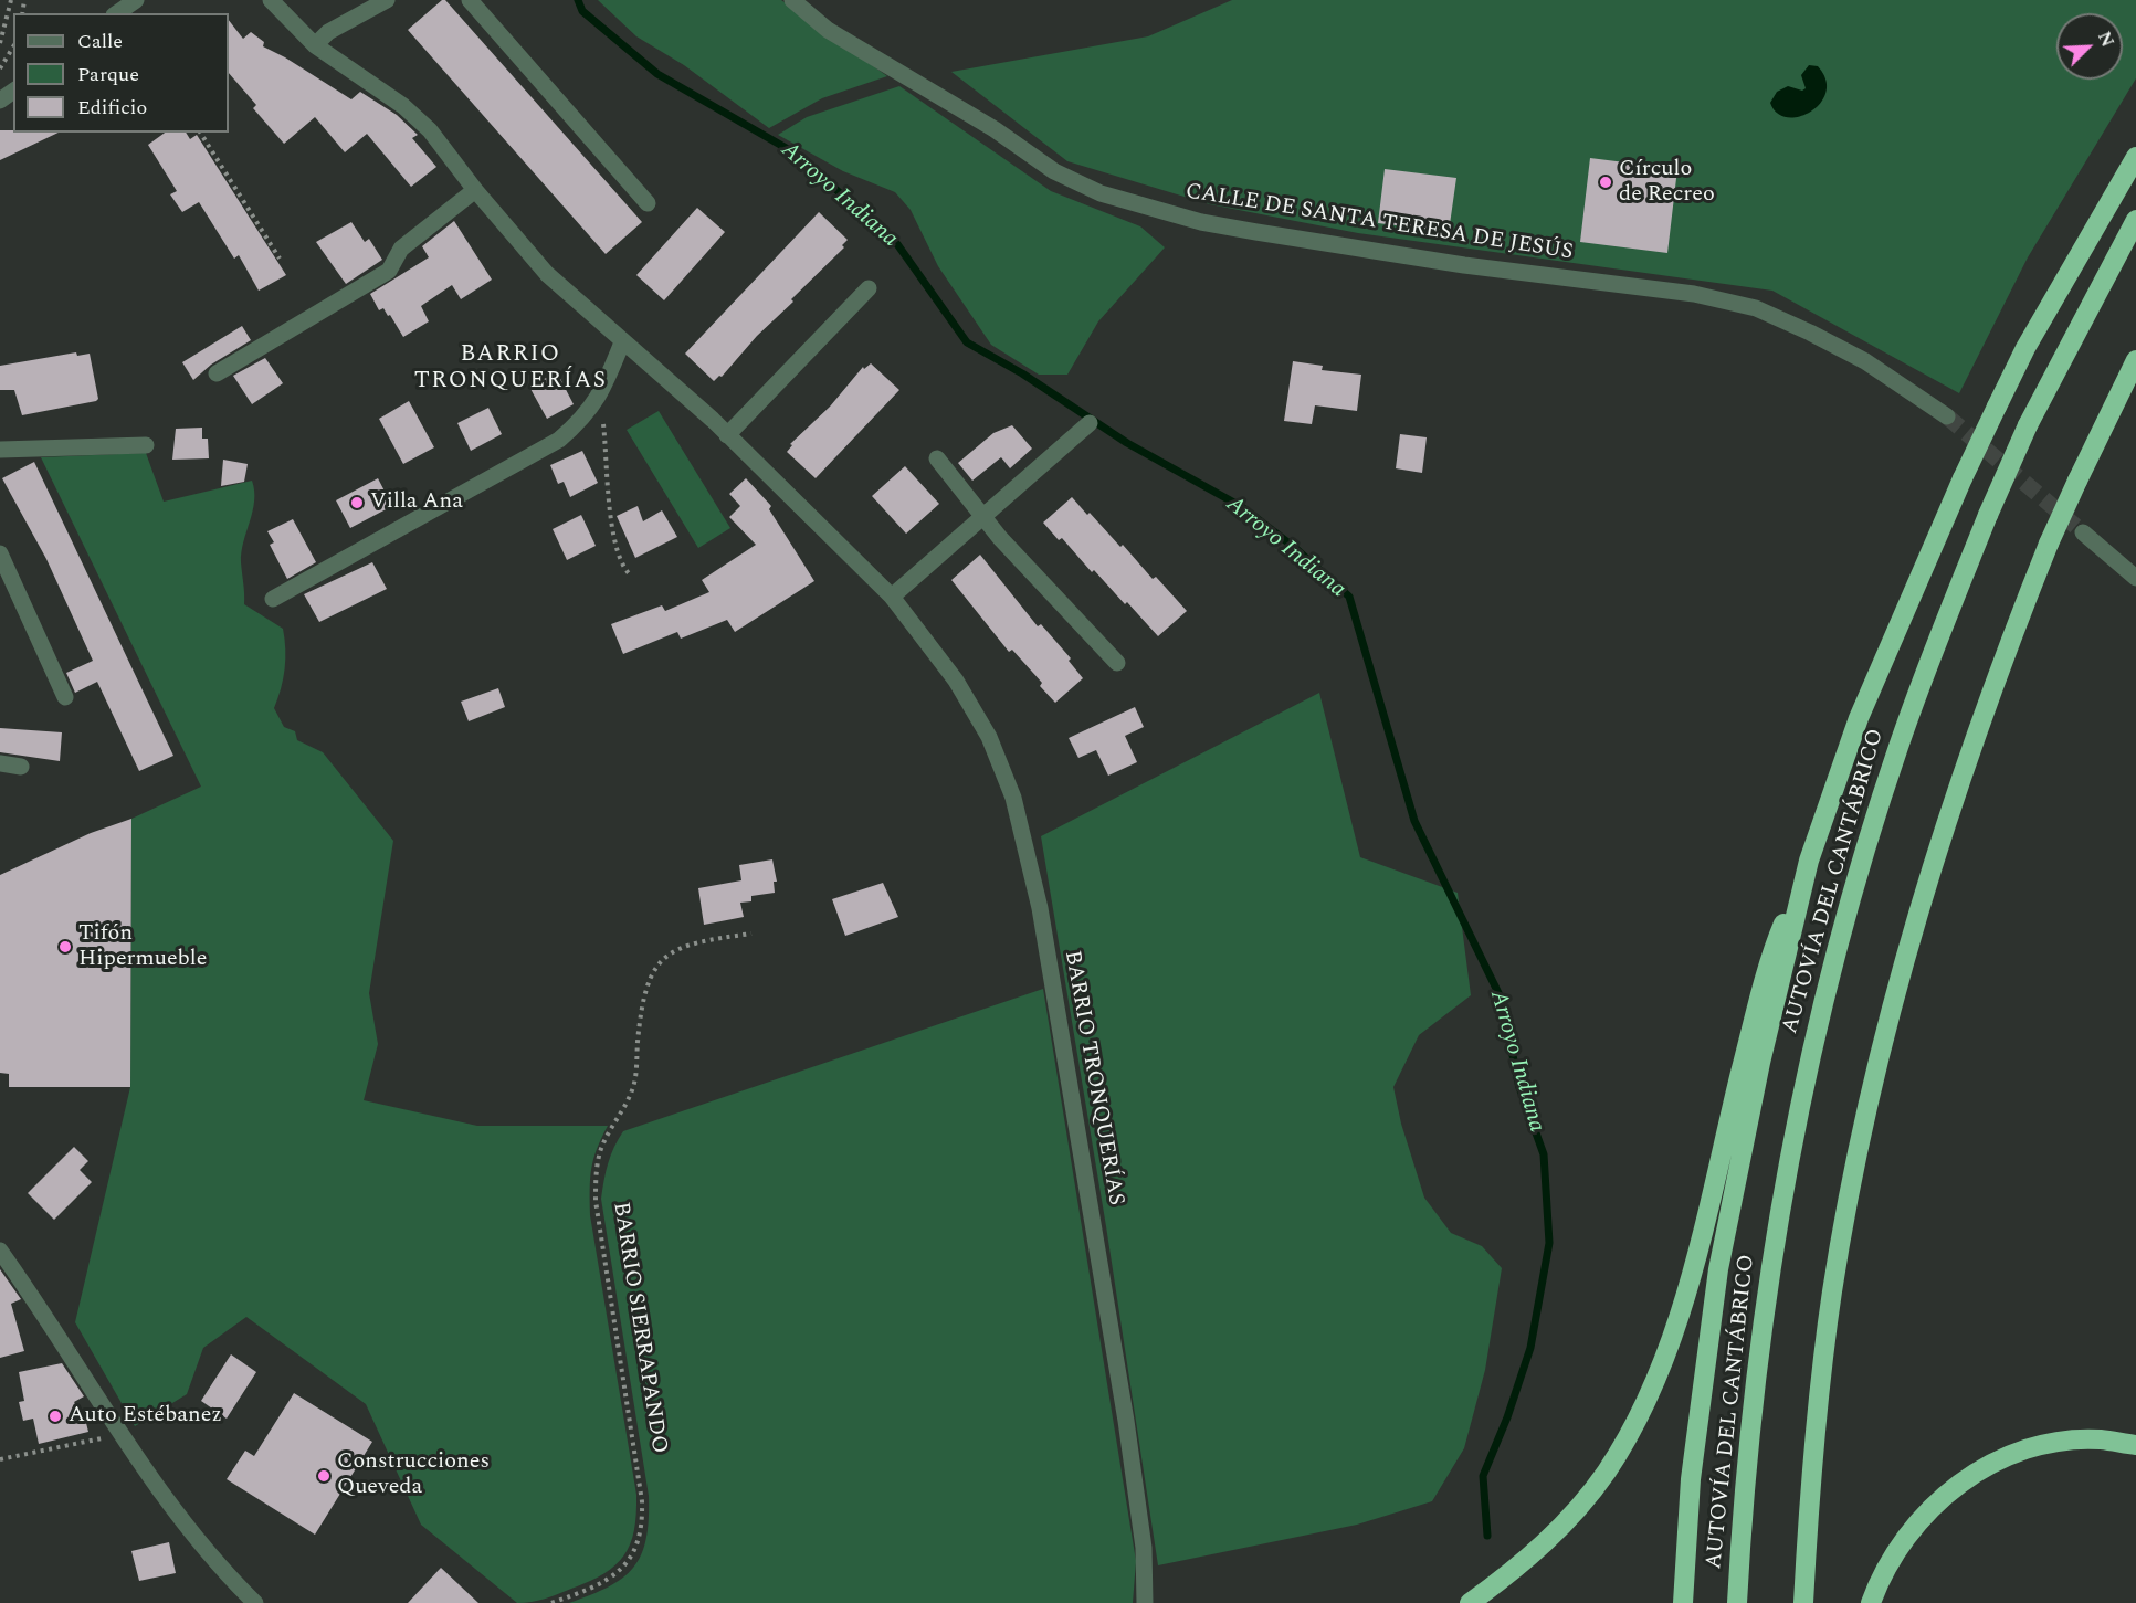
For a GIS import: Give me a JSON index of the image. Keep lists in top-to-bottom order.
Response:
{
  "streets": {
    "highway": ["AUTOVÍA DEL CANTÁBRICO"],
    "street": ["CALLE DE SANTA TERESA DE JESÚS", "BARRIO TRONQUERÍAS"],
    "path": ["BARRIO SIERRAPANDO"]
  },
  "districts": ["BARRIO TRONQUERÍAS"],
  "water": ["Arroyo Indiana"],
  "places": [
    "Círculo de Recreo",
    "Villa Ana",
    "Tifón Hipermueble",
    "Auto Estébanez",
    "Construcciones Queveda"
  ],
  "legend": ["Calle", "Parque", "Edificio"],
  "north": "top right"
}
